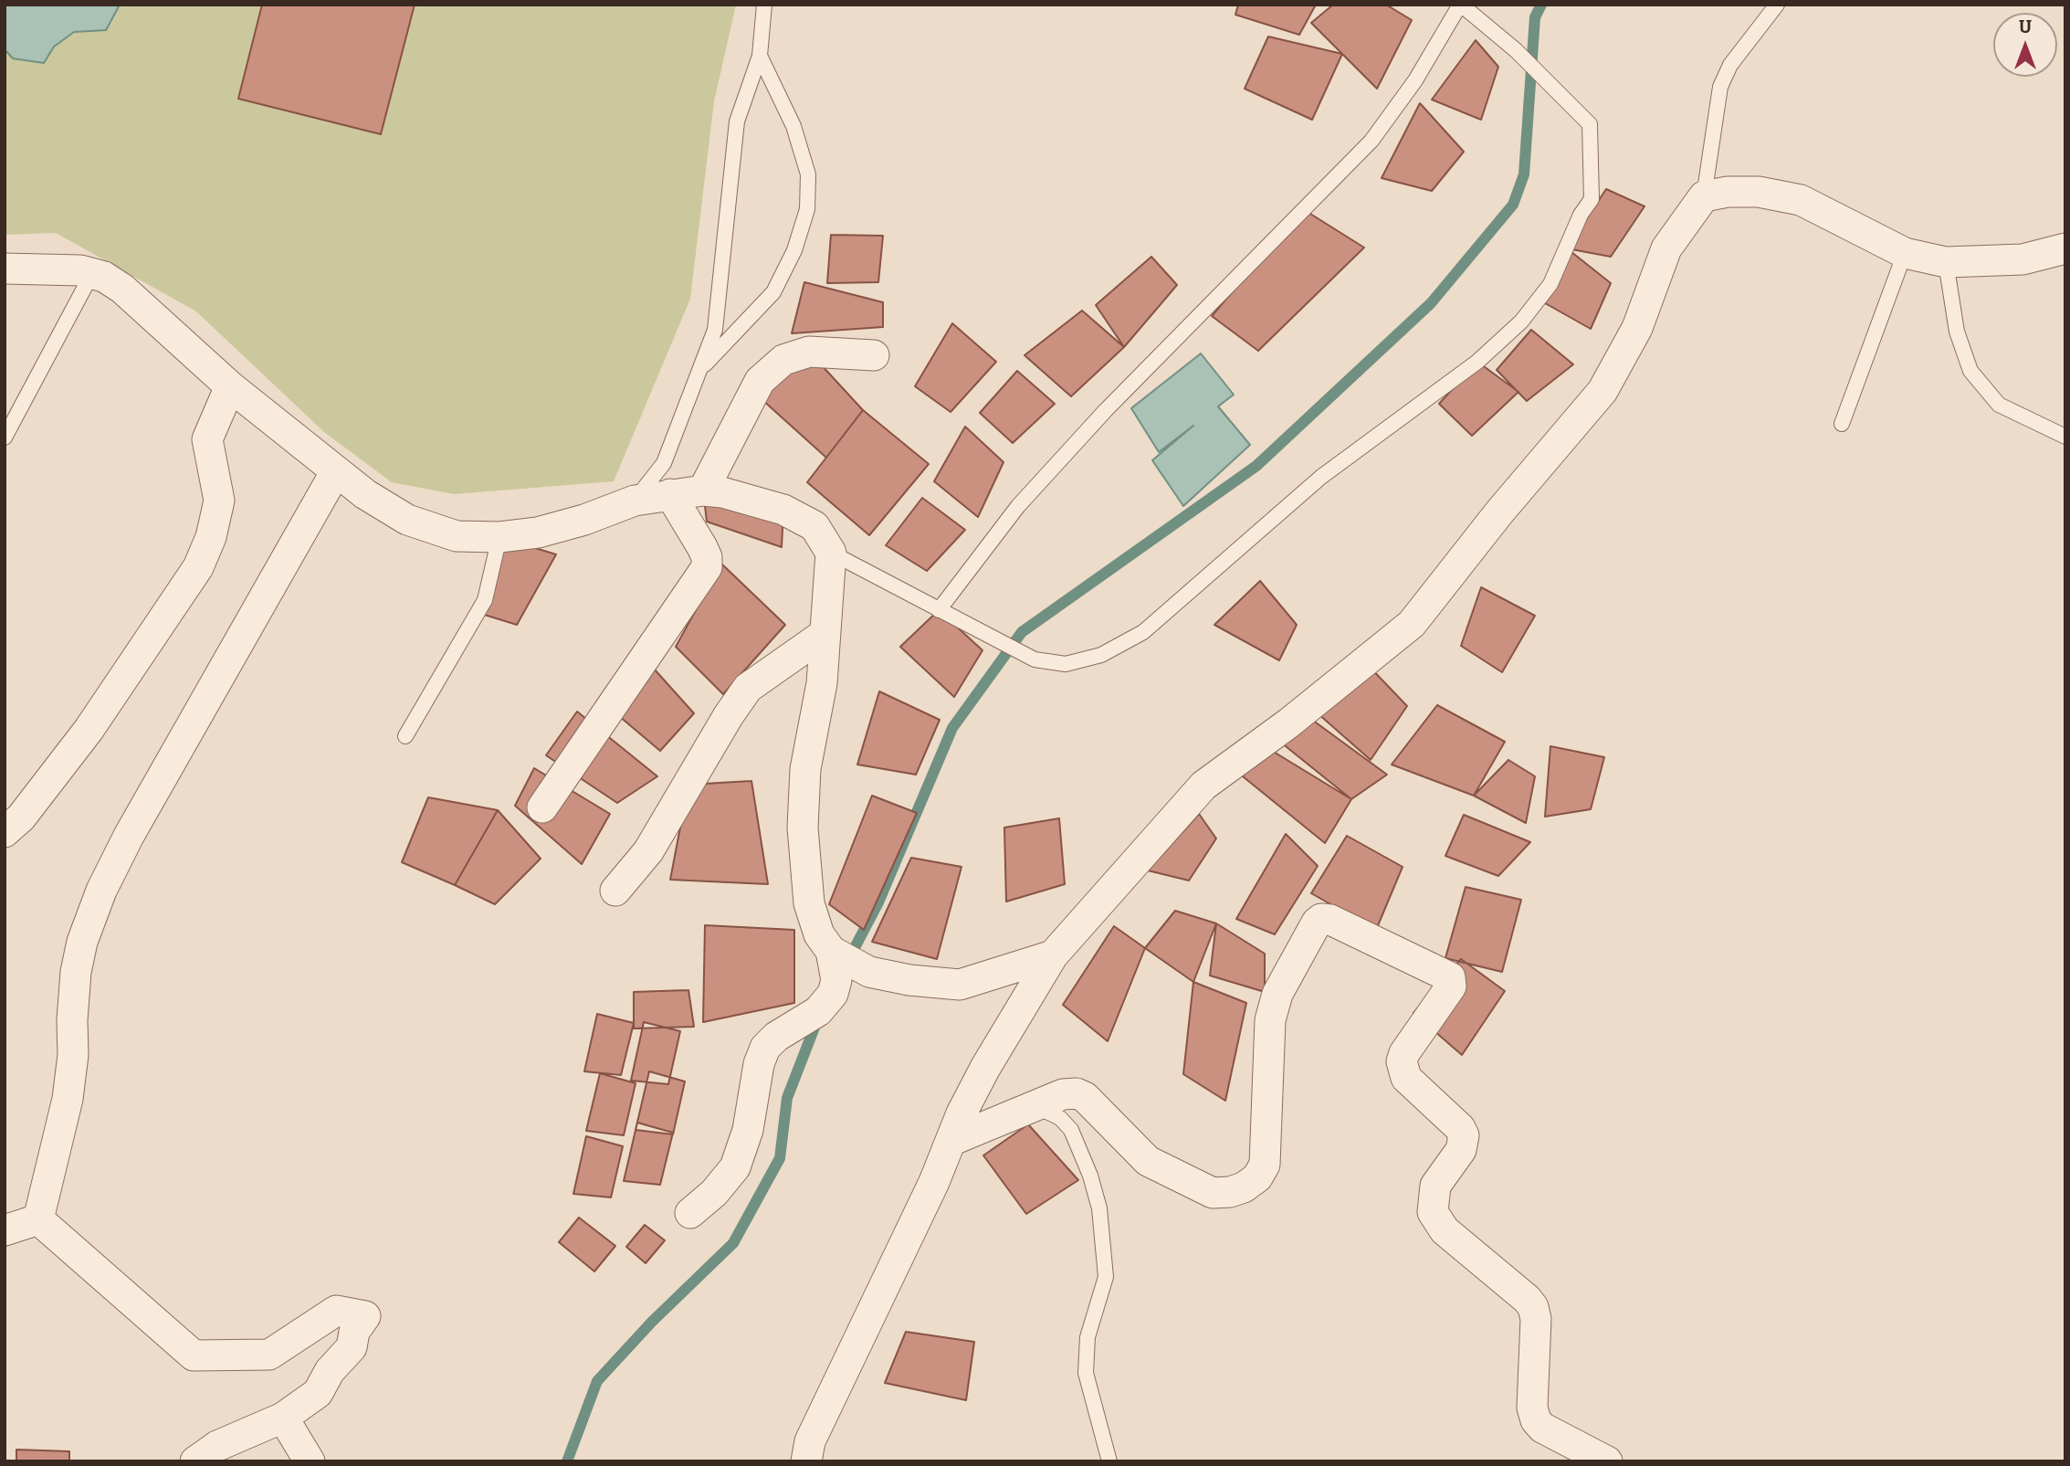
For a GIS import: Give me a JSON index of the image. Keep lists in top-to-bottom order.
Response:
{
  "north": "top"
}
